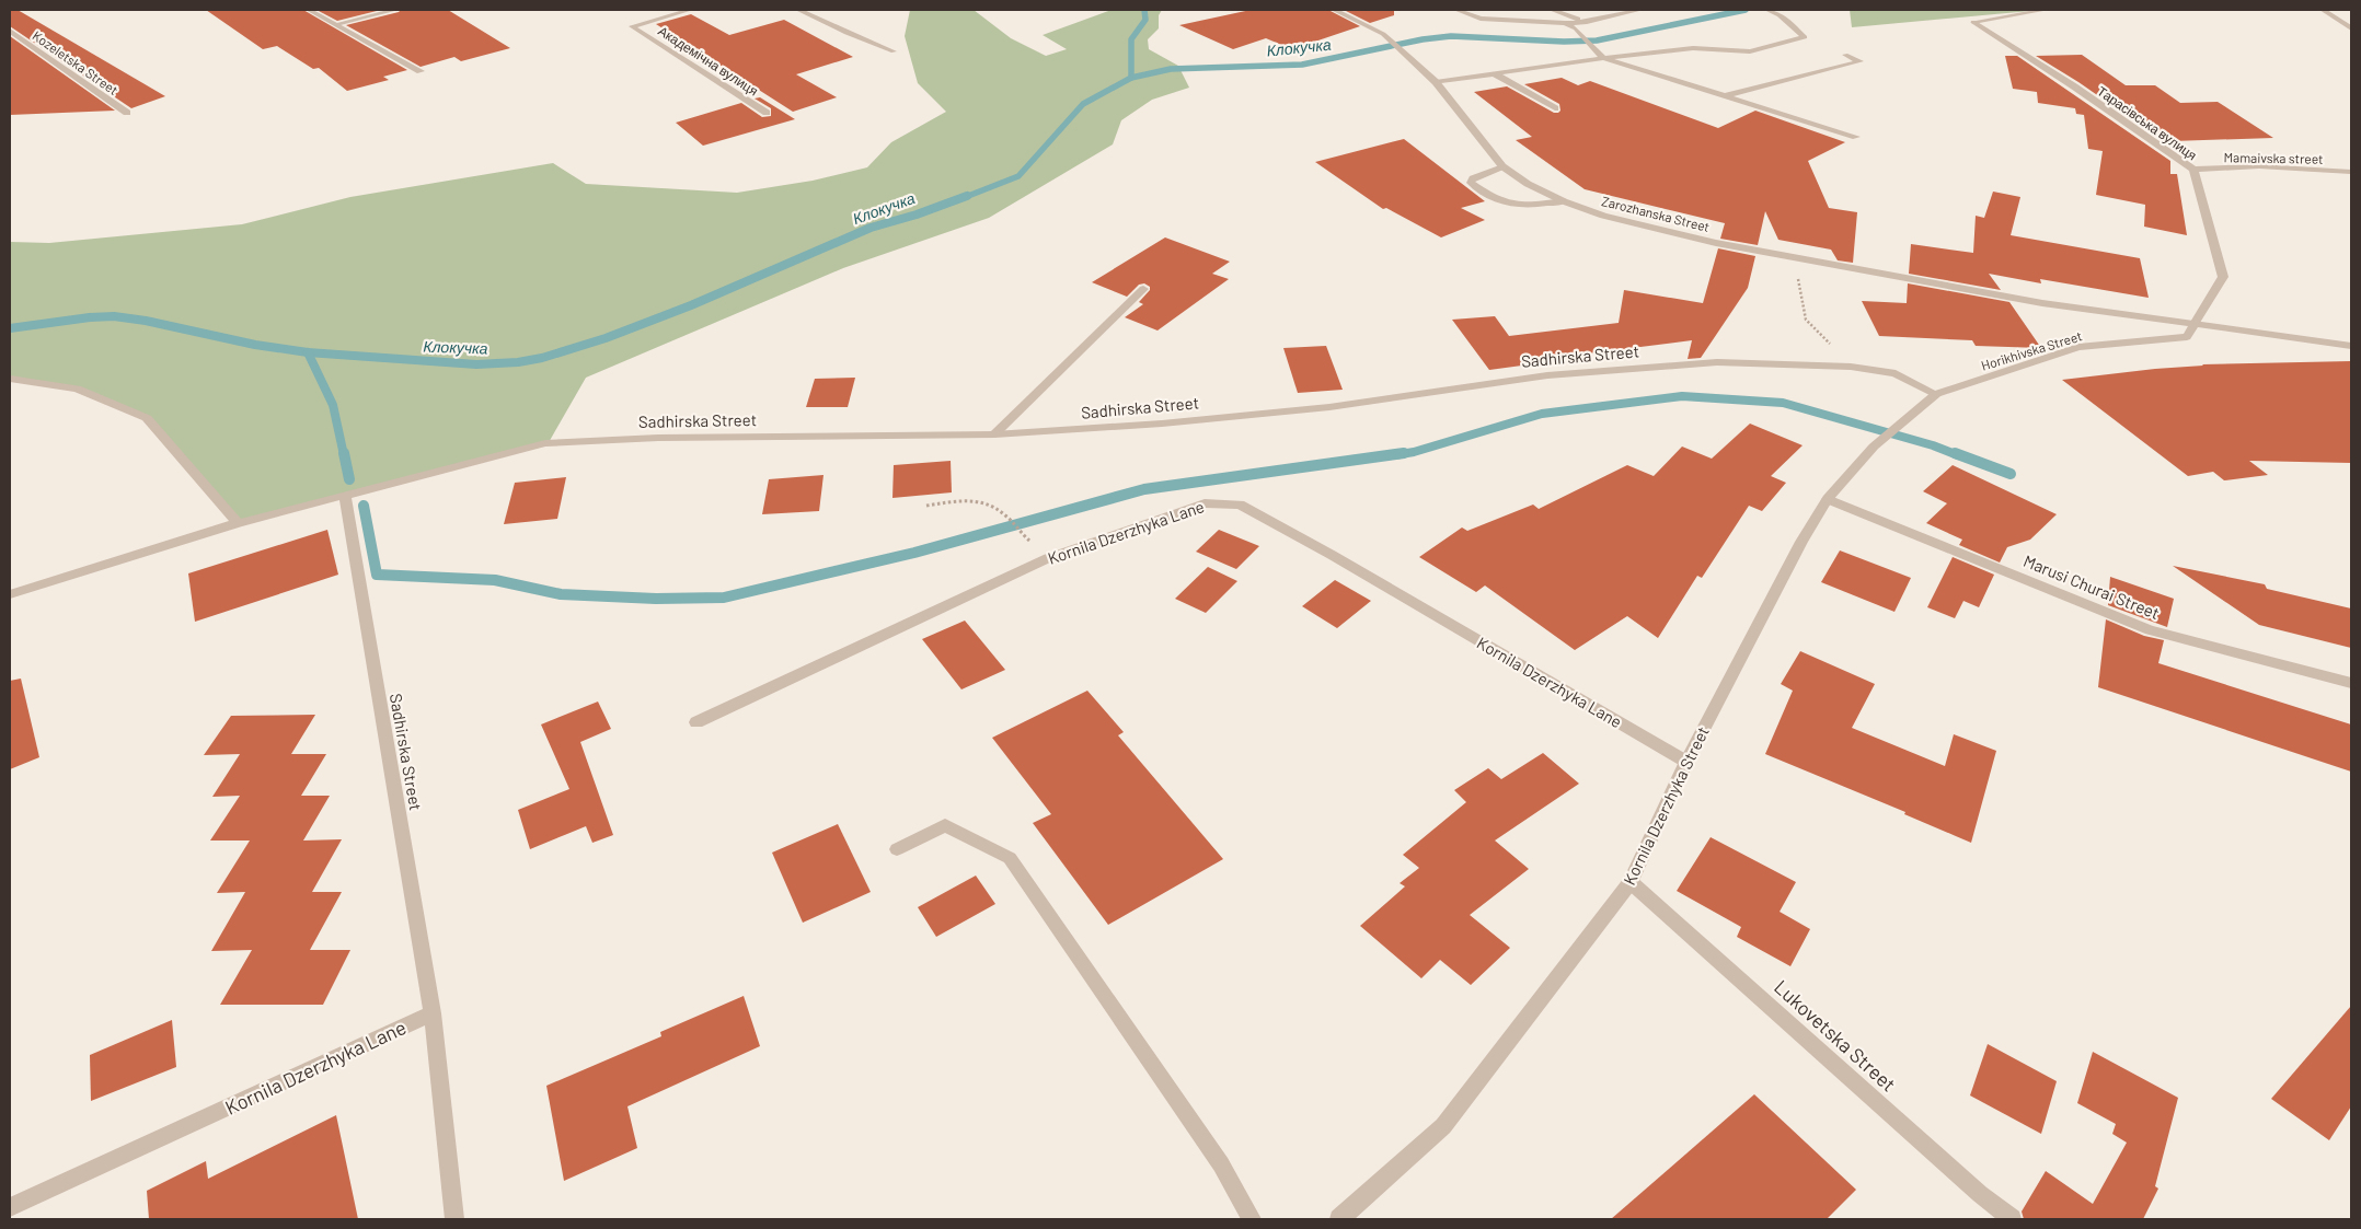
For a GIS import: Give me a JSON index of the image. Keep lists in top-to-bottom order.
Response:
{
  "streets": {
    "street": [
      "Академічна вулиця",
      "Kozeletska Street",
      "Тарасівська вулиця",
      "Mamaivska street",
      "Zarozhanska Street",
      "Horikhivska Street",
      "Sadhirska Street",
      "Kornila Dzerzhyka Lane",
      "Marusi Churai Street",
      "Kornila Dzerzhyka Street",
      "Lukovetska Street"
    ]
  },
  "crossings": [
    ["Тарасівська вулиця", "Mamaivska street"],
    ["Тарасівська вулиця", "Horikhivska Street"],
    ["Zarozhanska Street", "Horikhivska Street"],
    ["Horikhivska Street", "Sadhirska Street"],
    ["Horikhivska Street", "Kornila Dzerzhyka Street"],
    ["Sadhirska Street", "Kornila Dzerzhyka Lane"],
    ["Sadhirska Street", "Kornila Dzerzhyka Street"],
    ["Kornila Dzerzhyka Lane", "Kornila Dzerzhyka Street"],
    ["Marusi Churai Street", "Kornila Dzerzhyka Street"],
    ["Kornila Dzerzhyka Street", "Lukovetska Street"]
  ],
  "water": ["Клокучка"]
}
